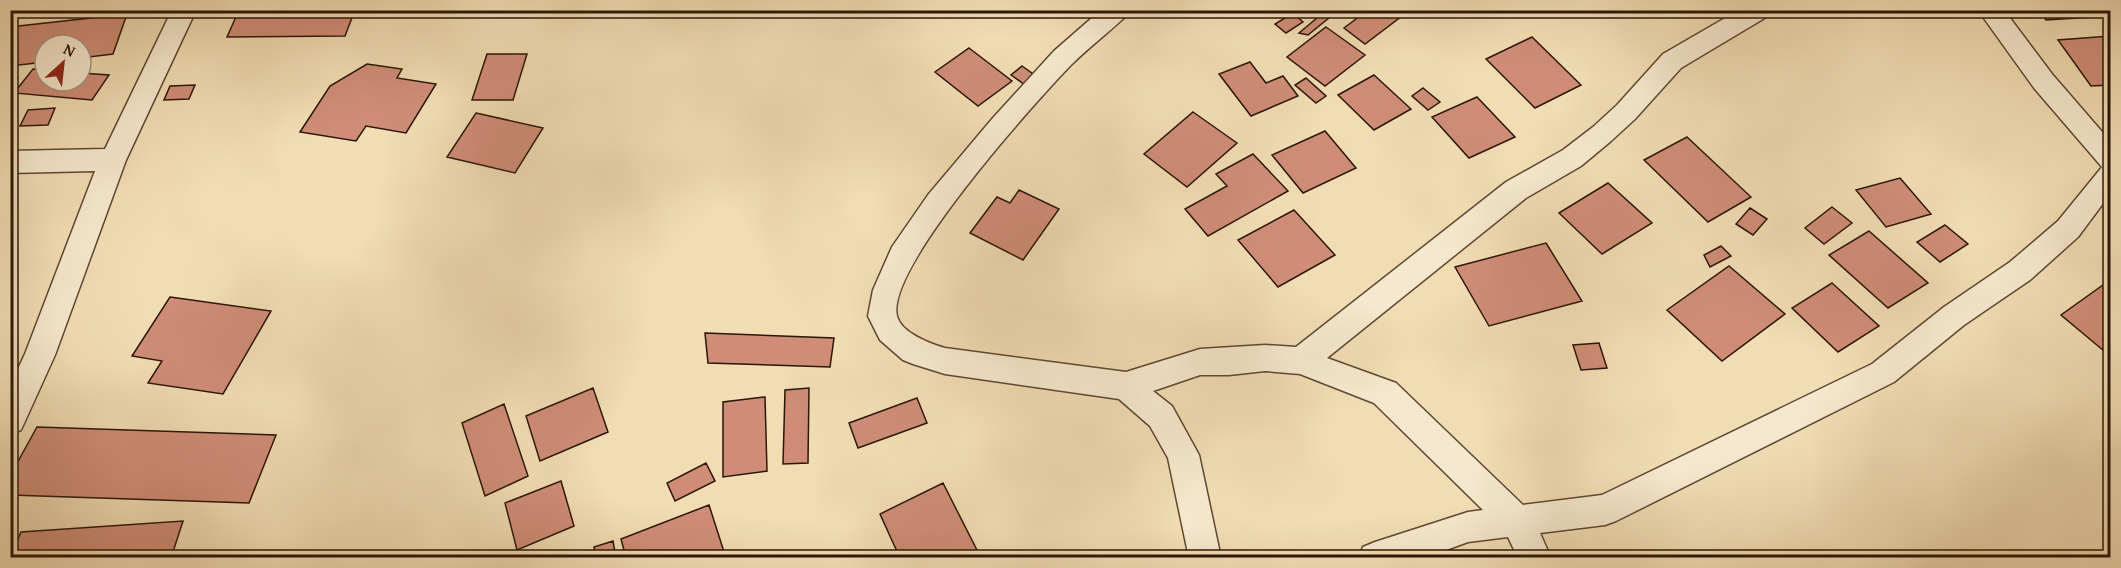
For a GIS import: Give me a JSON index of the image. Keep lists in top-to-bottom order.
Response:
{
  "north": "top right"
}
